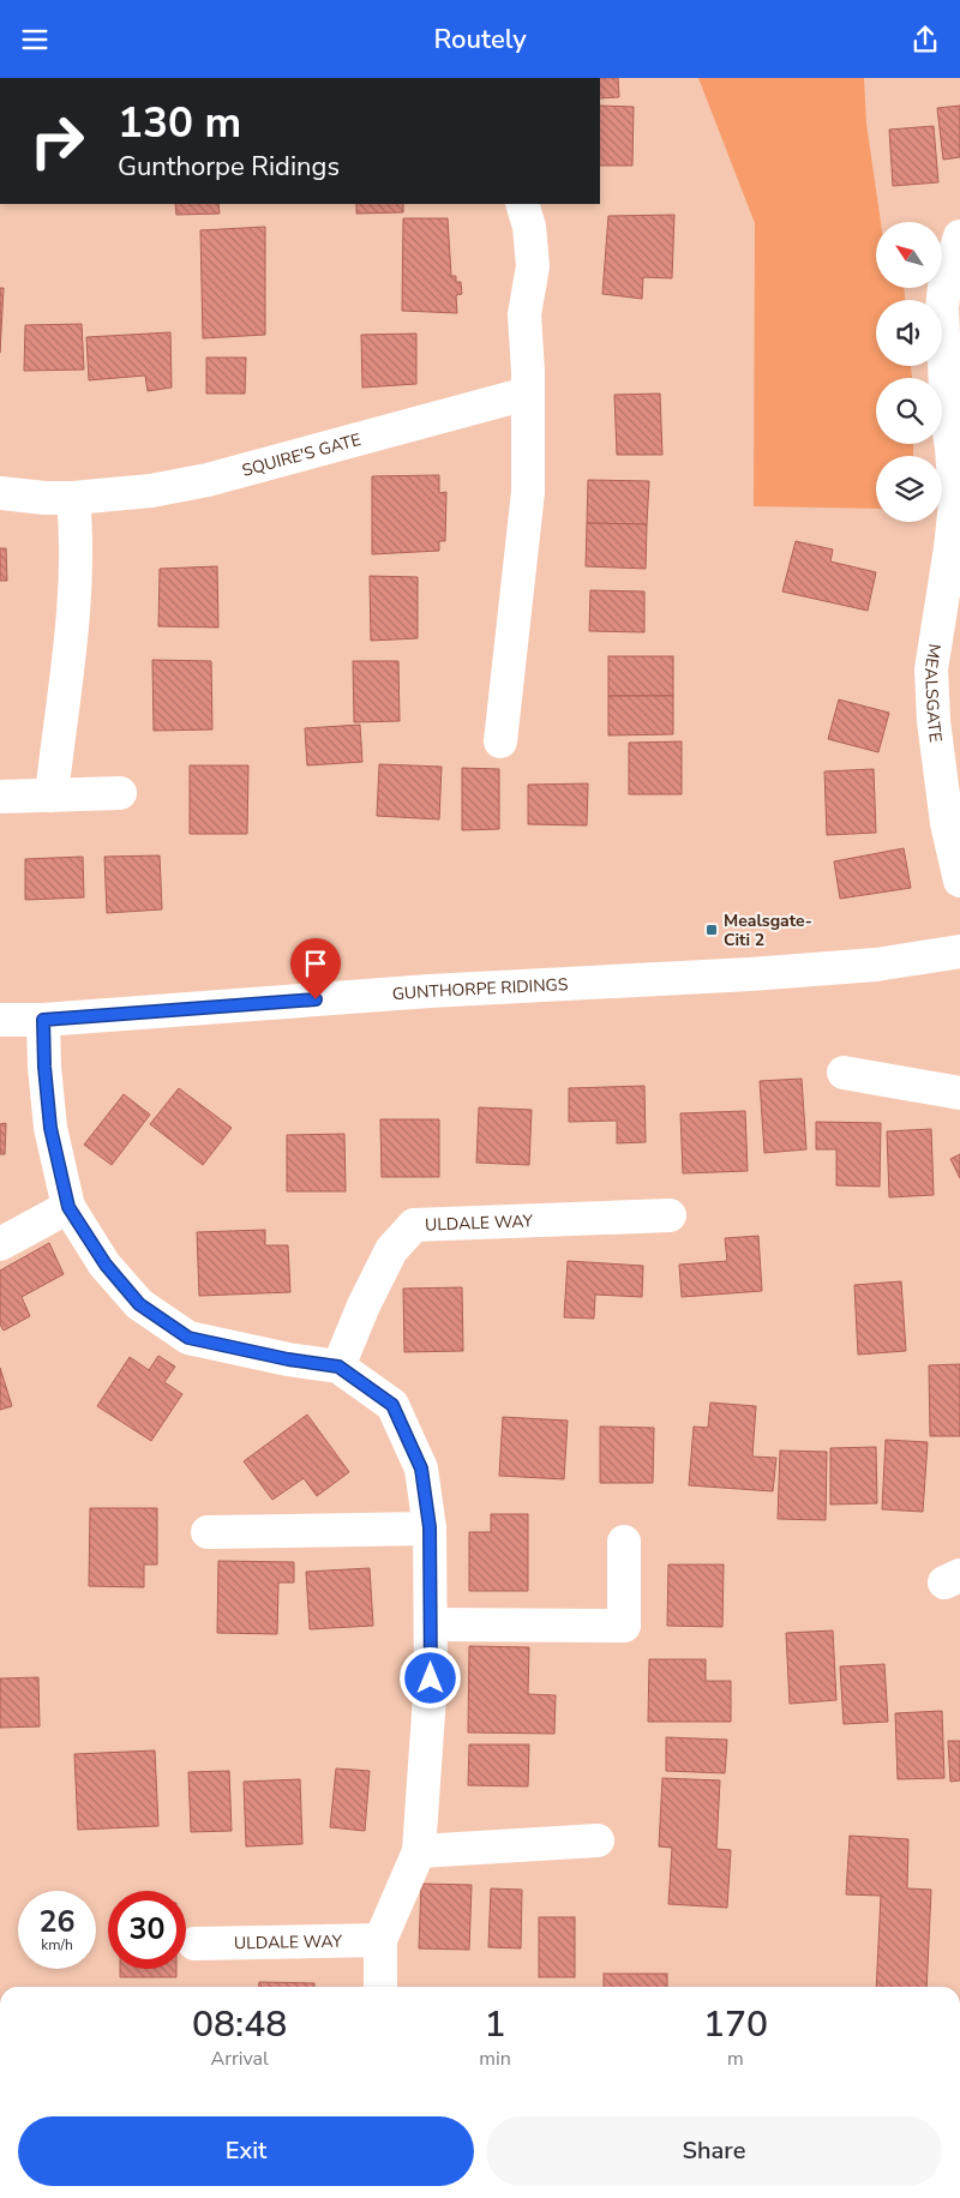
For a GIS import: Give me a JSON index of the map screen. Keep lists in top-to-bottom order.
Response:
{
  "streets": {
    "street": [
      "SQUIRE'S GATE",
      "MEALSGATE",
      "GUNTHORPE RIDINGS",
      "ULDALE WAY"
    ]
  },
  "places": {
    "transit": ["Mealsgate- Citi 2"]
  },
  "north": "top left",
  "page": {
    "header": "Routely",
    "turn": ["130 m", "Gunthorpe Ridings"],
    "speed": "26 km/h",
    "limit": "30",
    "eta": [
      "08:48",
      "Arrival",
      "1",
      "min",
      "170",
      "m"
    ],
    "buttons": ["Exit", "Share"]
  }
}
